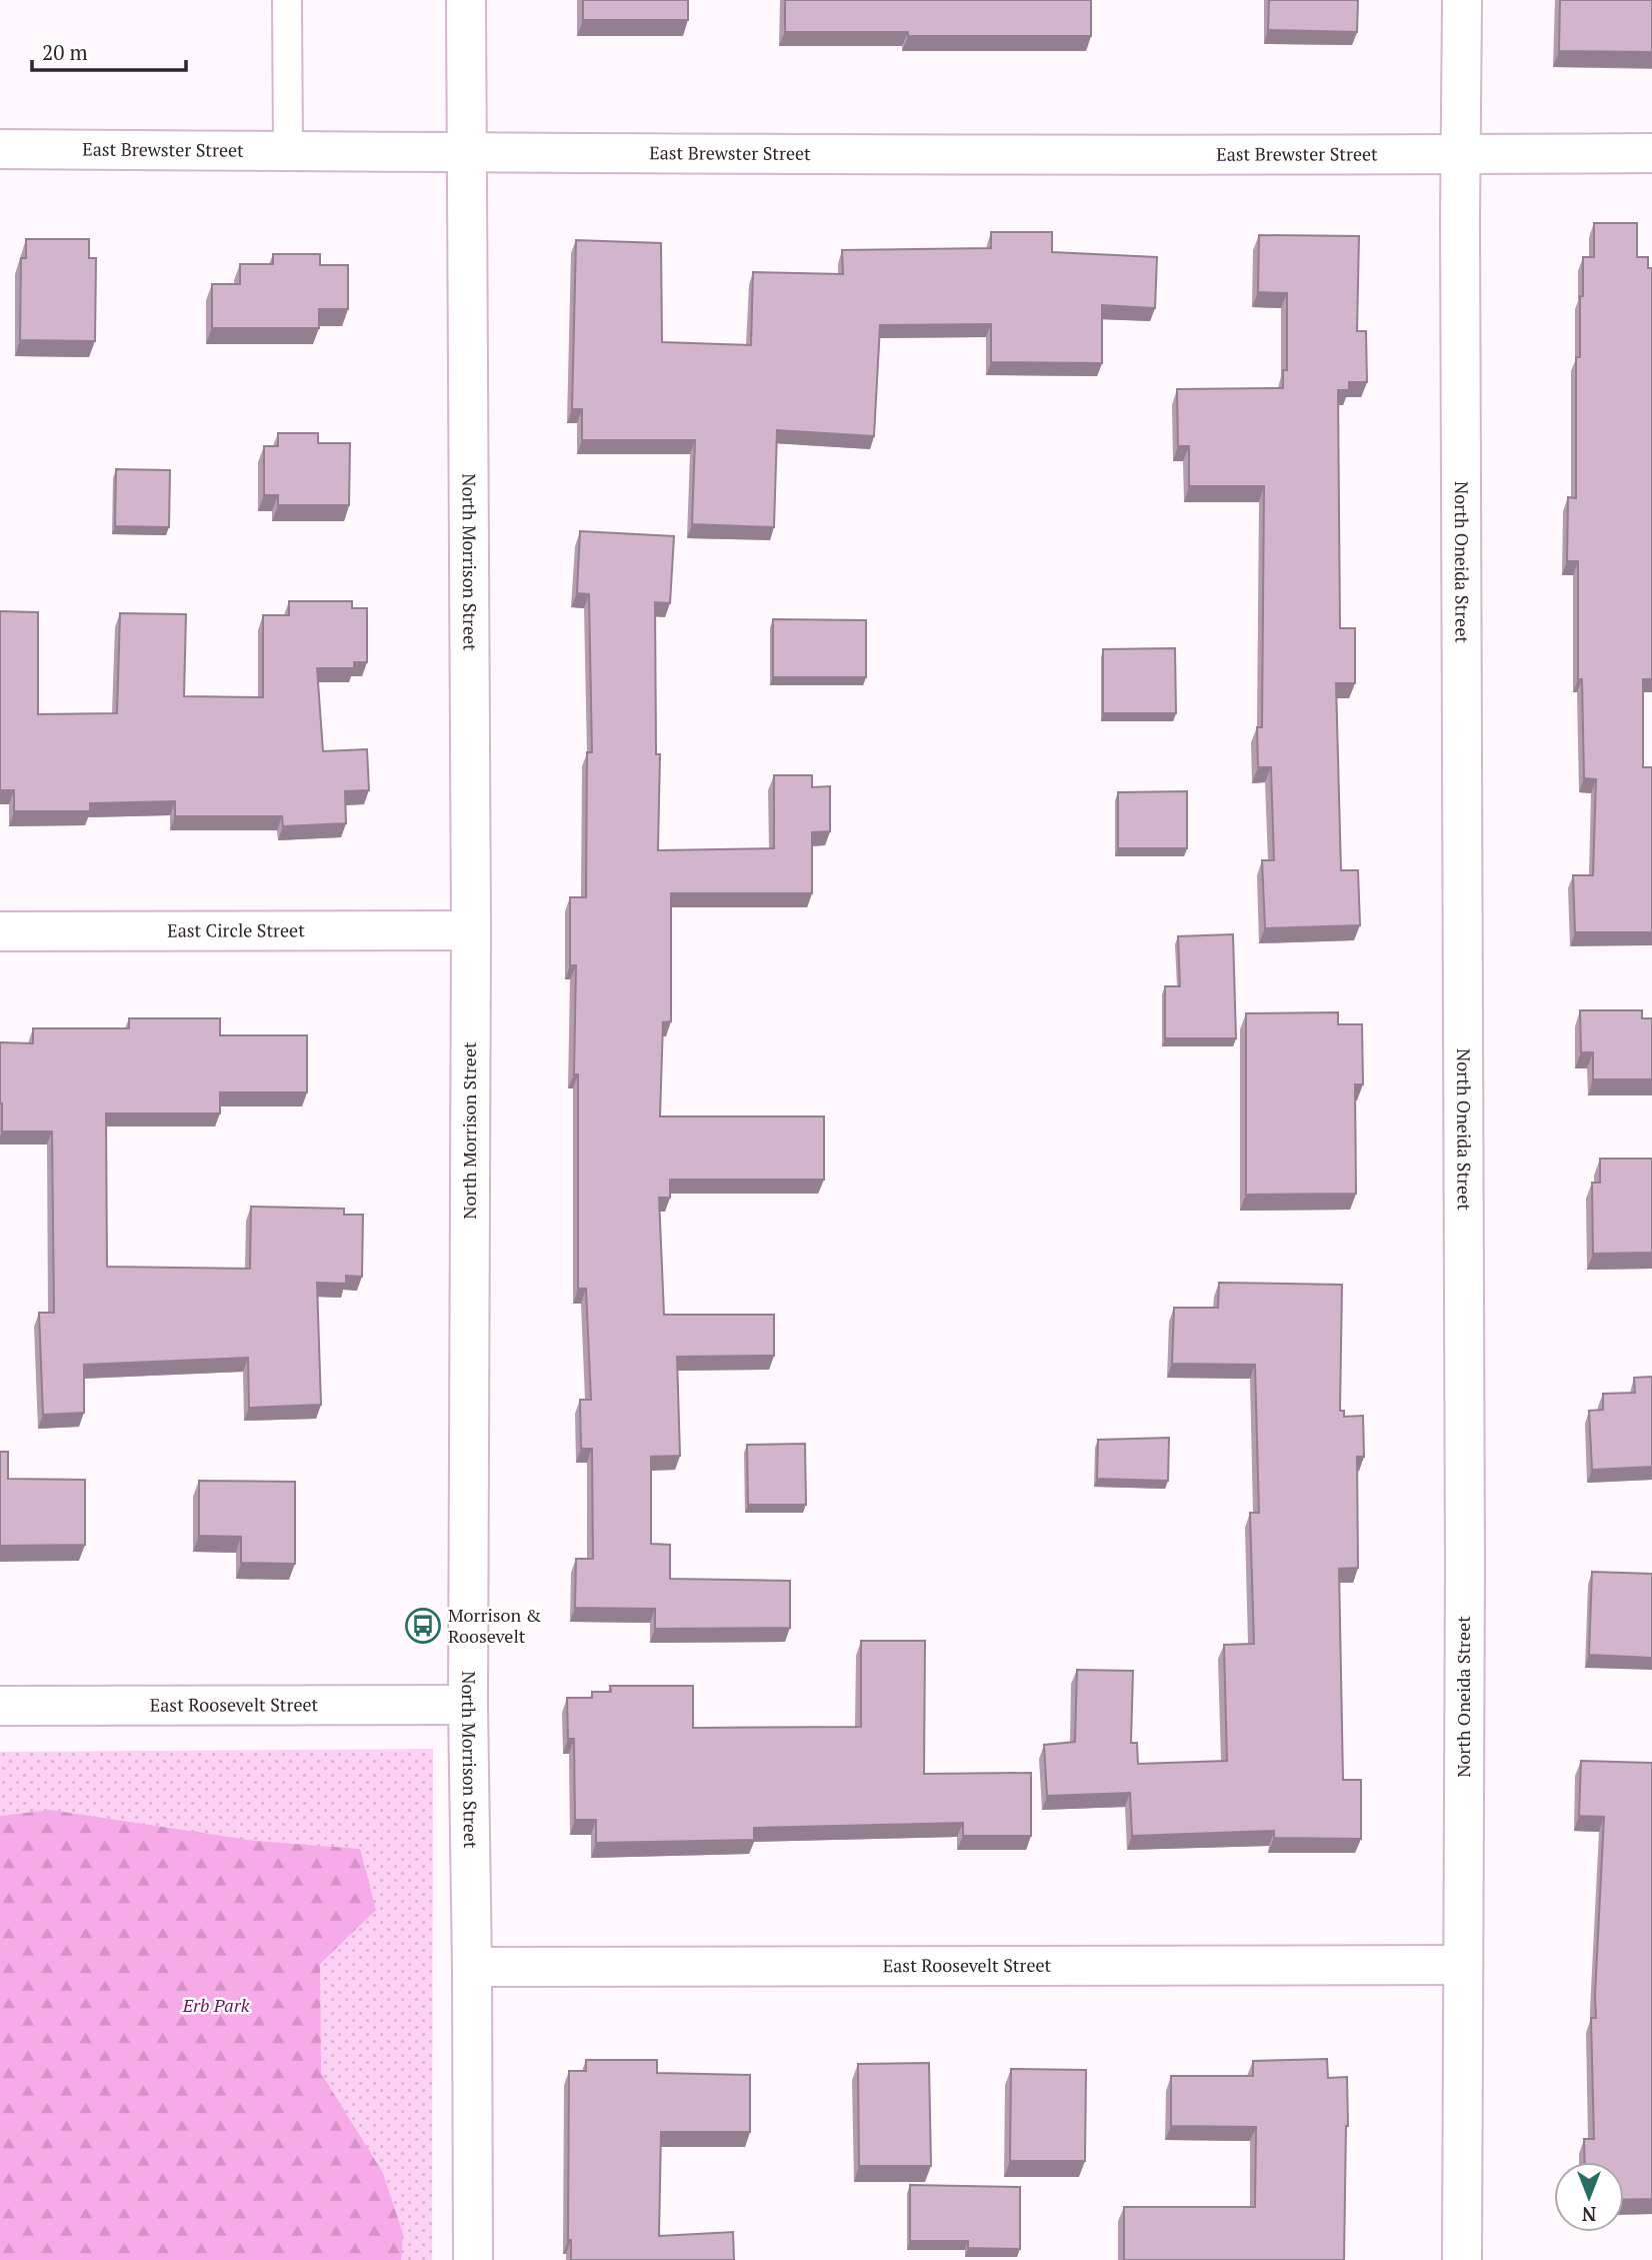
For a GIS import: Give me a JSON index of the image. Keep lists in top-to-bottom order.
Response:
{
  "streets": {
    "street": [
      "East Brewster Street",
      "North Morrison Street",
      "North Oneida Street",
      "East Circle Street",
      "East Roosevelt Street"
    ]
  },
  "crossings": [
    ["East Brewster Street", "North Morrison Street"],
    ["East Brewster Street", "North Oneida Street"],
    ["North Morrison Street", "East Circle Street"],
    ["North Morrison Street", "East Roosevelt Street"],
    ["North Oneida Street", "East Roosevelt Street"]
  ],
  "parks": ["Erb Park"],
  "places": {
    "bus stop": ["Morrison & Roosevelt"]
  },
  "scale_bar": "20 m",
  "north": "bottom"
}
